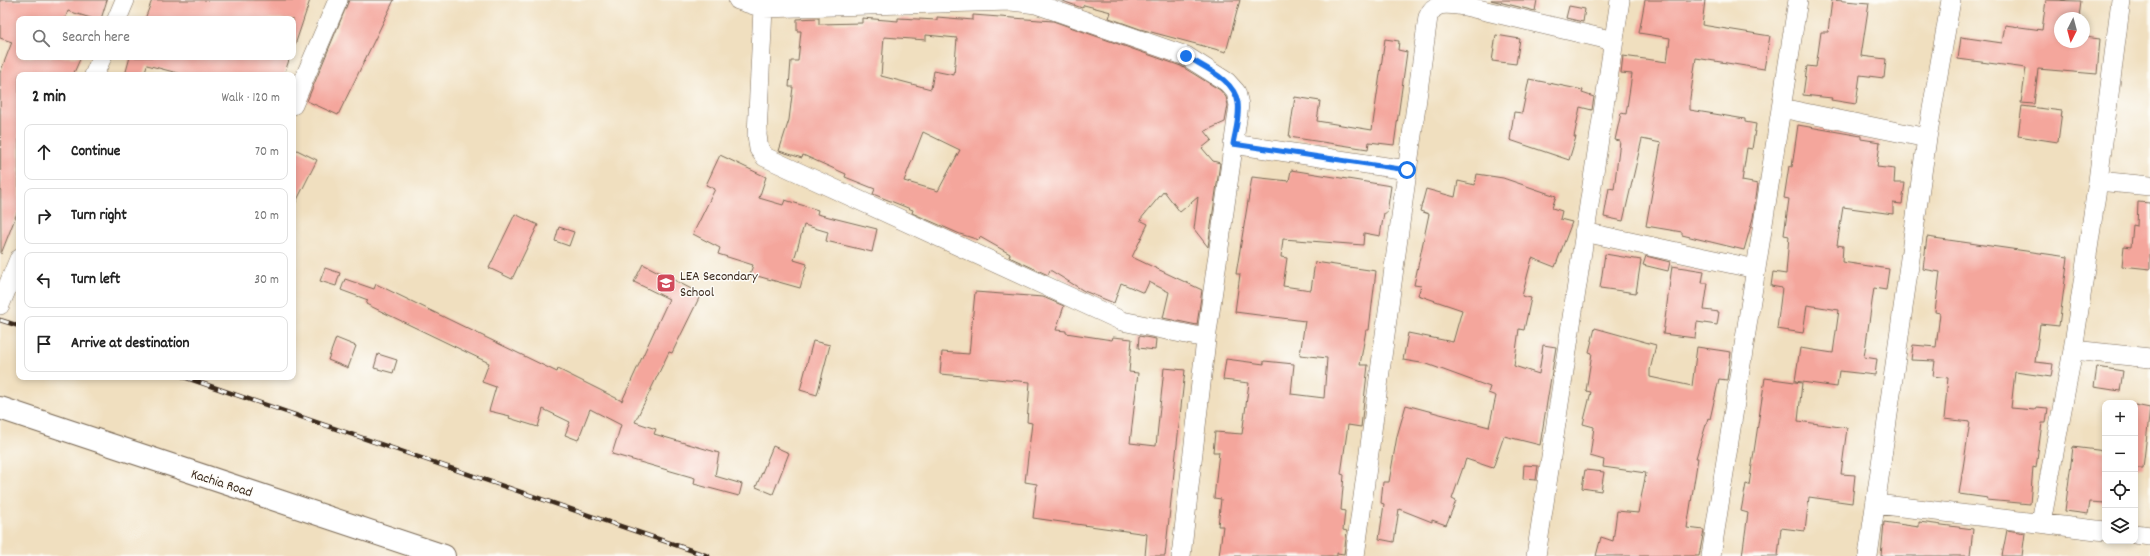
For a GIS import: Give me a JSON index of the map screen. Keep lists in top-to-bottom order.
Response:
{
  "streets": {
    "main road": ["Kachia Road"]
  },
  "places": {
    "school or university": ["LEA Secondary School"]
  },
  "north": "bottom",
  "page": {
    "search": "Search here",
    "heading": ["2 min", "Walk · 120 m"],
    "list": [
      ["Continue", "70 m"],
      ["Turn right", "20 m"],
      ["Turn left", "30 m"],
      "Arrive at destination"
    ],
    "map_buttons": ["+", "−"]
  }
}
